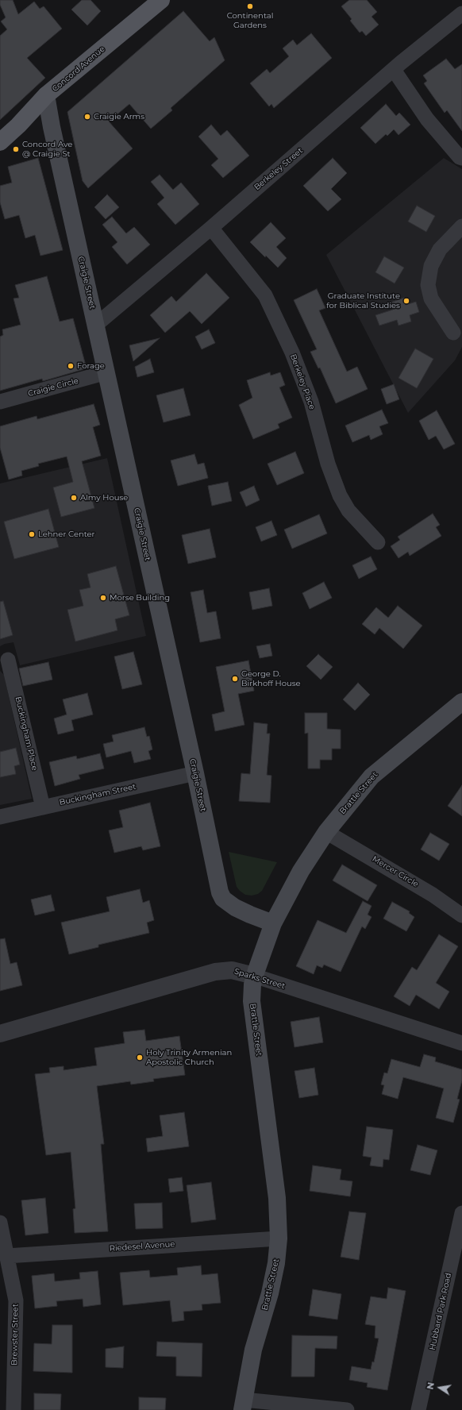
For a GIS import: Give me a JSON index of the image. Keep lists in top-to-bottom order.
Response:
{
  "streets": {
    "main road": ["Concord Avenue", "Craigie Street", "Brattle Street"],
    "street": [
      "Berkeley Street",
      "Berkeley Place",
      "Craigie Circle",
      "Buckingham Place",
      "Buckingham Street",
      "Mercer Circle",
      "Sparks Street",
      "Riedesel Avenue",
      "Hubbard Park Road",
      "Brewster Street"
    ]
  },
  "crossings": [
    ["Concord Avenue", "Craigie Street"],
    ["Berkeley Street", "Craigie Street"],
    ["Berkeley Street", "Berkeley Place"],
    ["Craigie Street", "Craigie Circle"],
    ["Craigie Street", "Brattle Street"],
    ["Craigie Street", "Buckingham Street"],
    ["Buckingham Place", "Buckingham Street"],
    ["Brattle Street", "Mercer Circle"],
    ["Brattle Street", "Sparks Street"],
    ["Brattle Street", "Riedesel Avenue"],
    ["Riedesel Avenue", "Brewster Street"]
  ],
  "places": [
    "Continental Gardens",
    "Craigie Arms",
    "Concord Ave @ Craigie St",
    "Graduate Institute for Biblical Studies",
    "Forage",
    "Almy House",
    "Lehner Center",
    "Morse Building",
    "George D. Birkhoff House",
    "Holy Trinity Armenian Apostolic Church"
  ],
  "north": "left"
}
